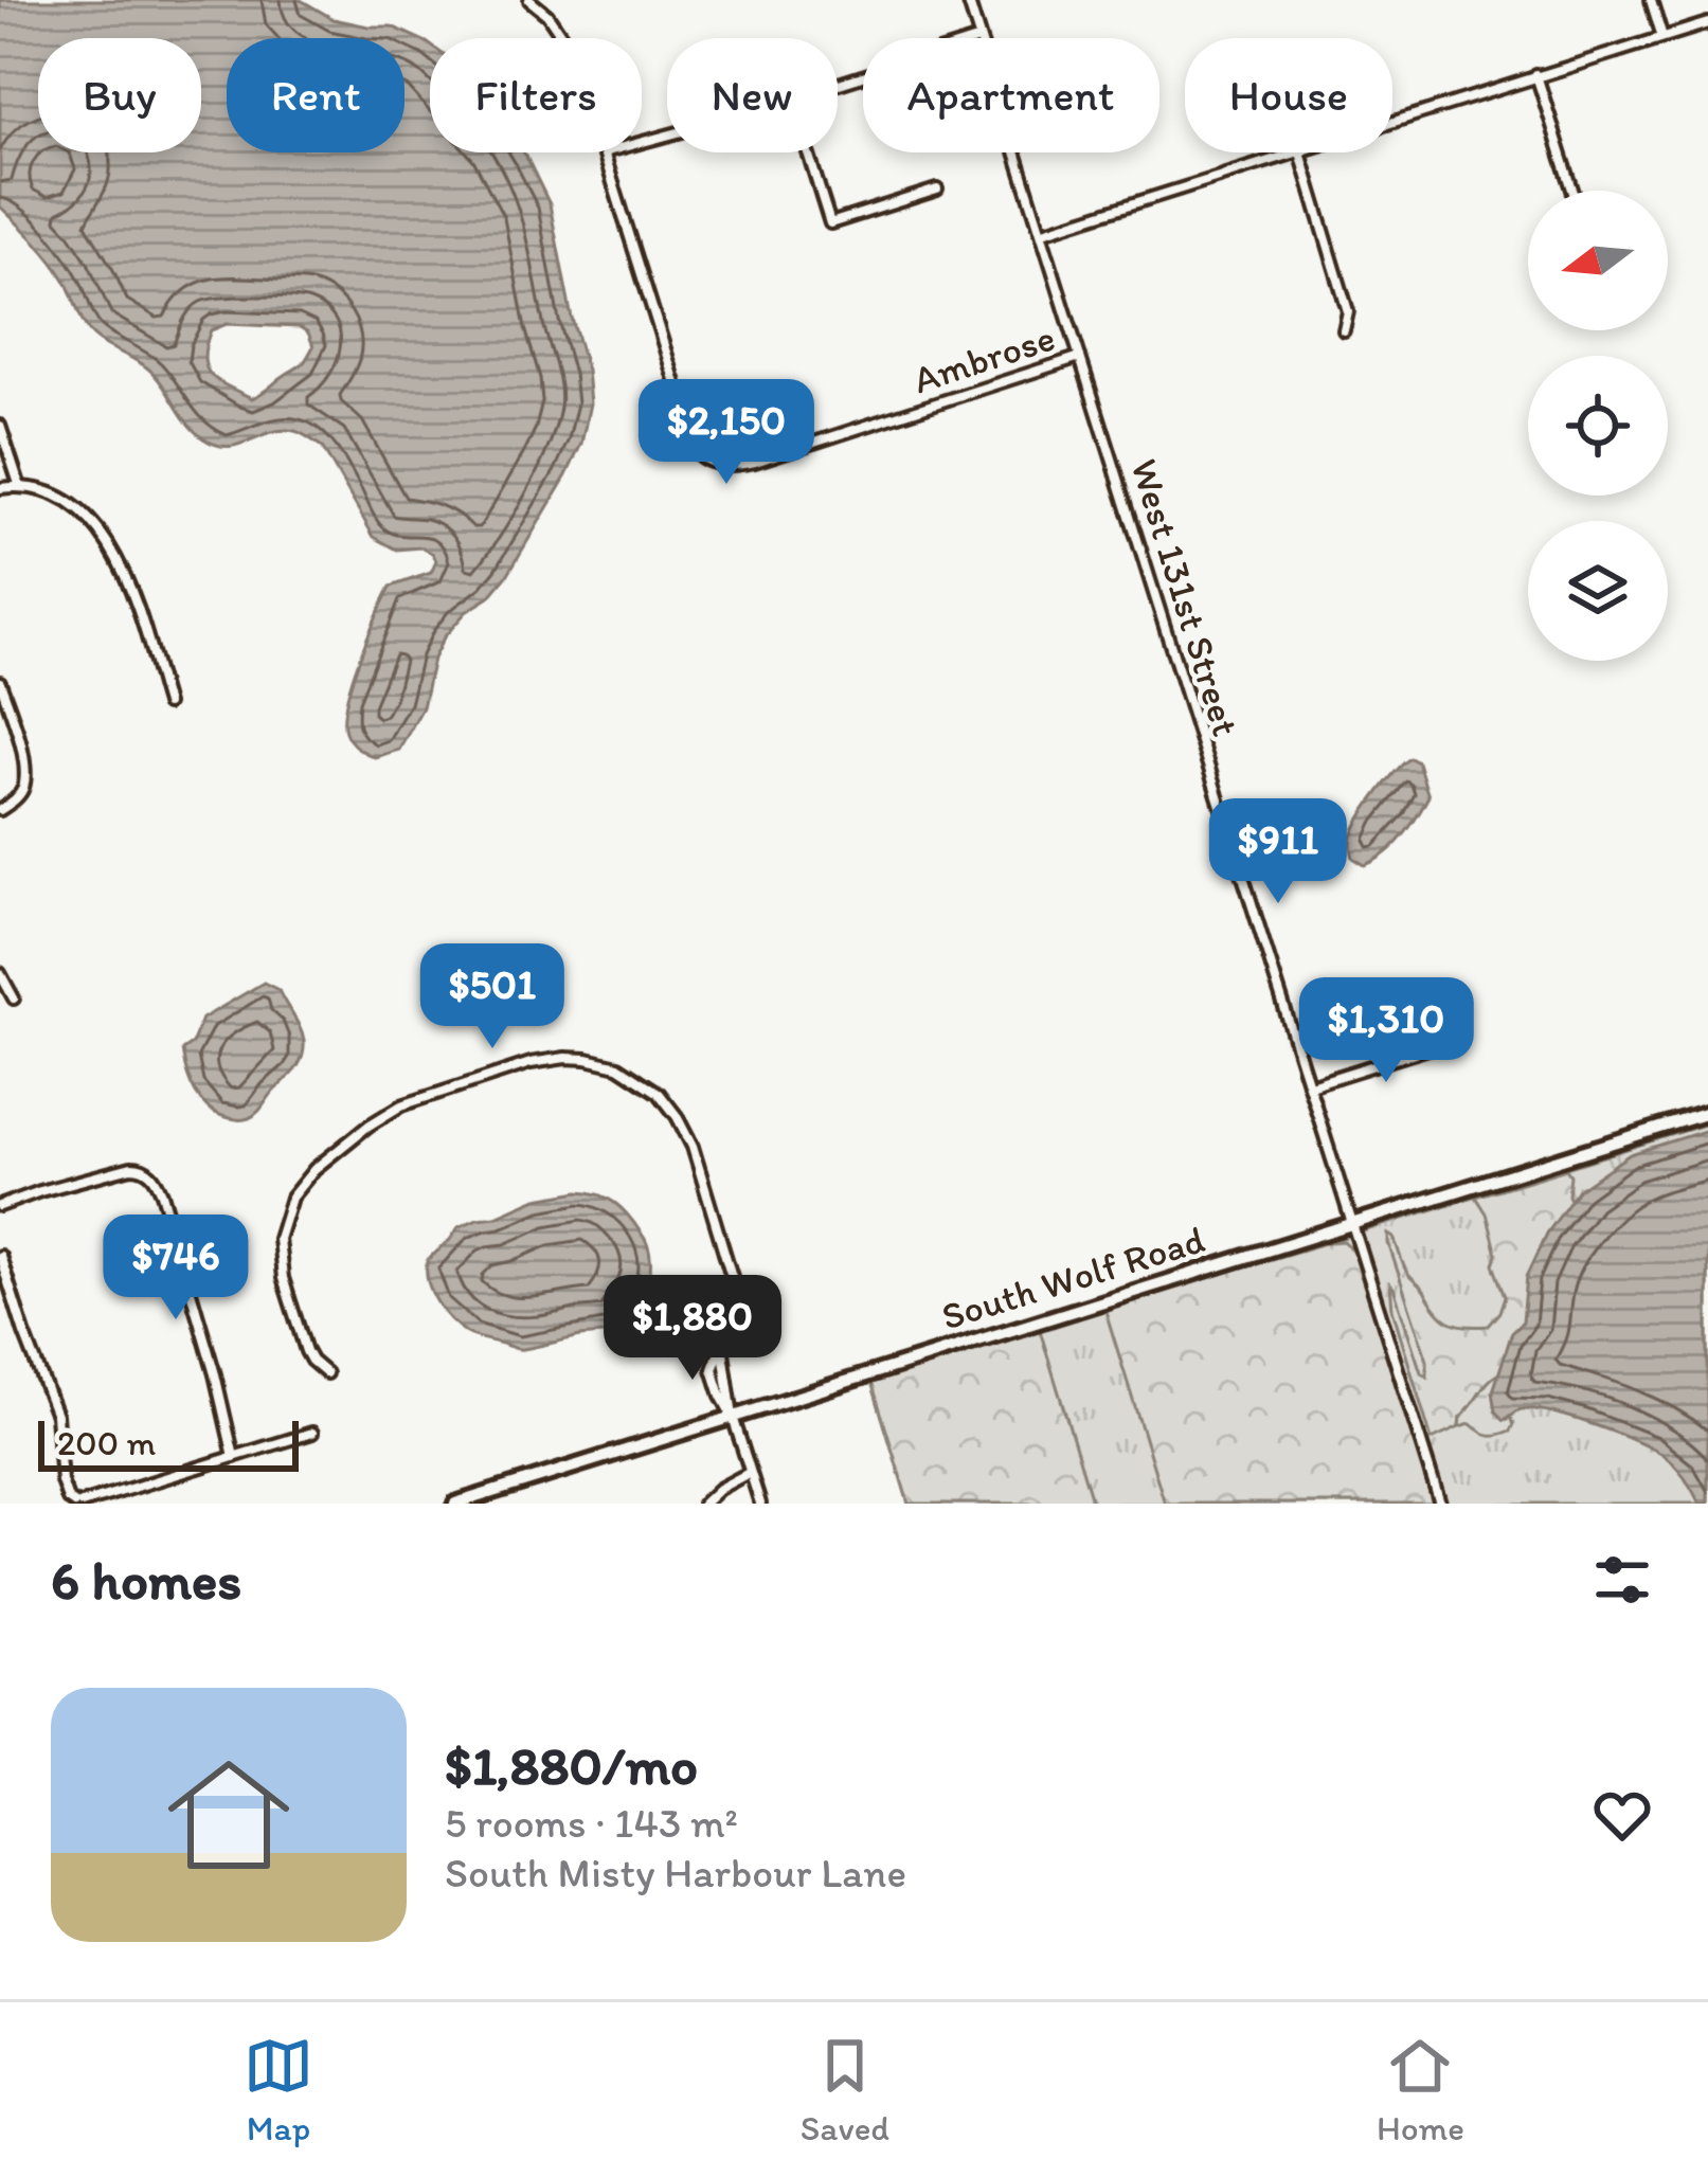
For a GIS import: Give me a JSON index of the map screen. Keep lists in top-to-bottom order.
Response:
{
  "streets": {
    "main road": ["South Wolf Road"],
    "street": ["Ambrose", "West 131st Street"]
  },
  "crossings": [
    ["Ambrose", "West 131st Street"],
    ["West 131st Street", "South Wolf Road"]
  ],
  "scale_bar": "200 m",
  "north": "left",
  "page": {
    "chip": [
      "Buy",
      "Rent",
      "Filters",
      "New",
      "Apartment",
      "House"
    ],
    "price": [
      "$2,150",
      "$911",
      "$501",
      "$1,310",
      "$746",
      "$1,880"
    ],
    "scale": "200 m",
    "heading": "6 homes",
    "list": [
      {
        "name": "$1,880/mo",
        "note": "5 rooms · 143 m² · South Misty Harbour Lane"
      }
    ],
    "tabs": ["Map", "Saved", "Home"]
  }
}
